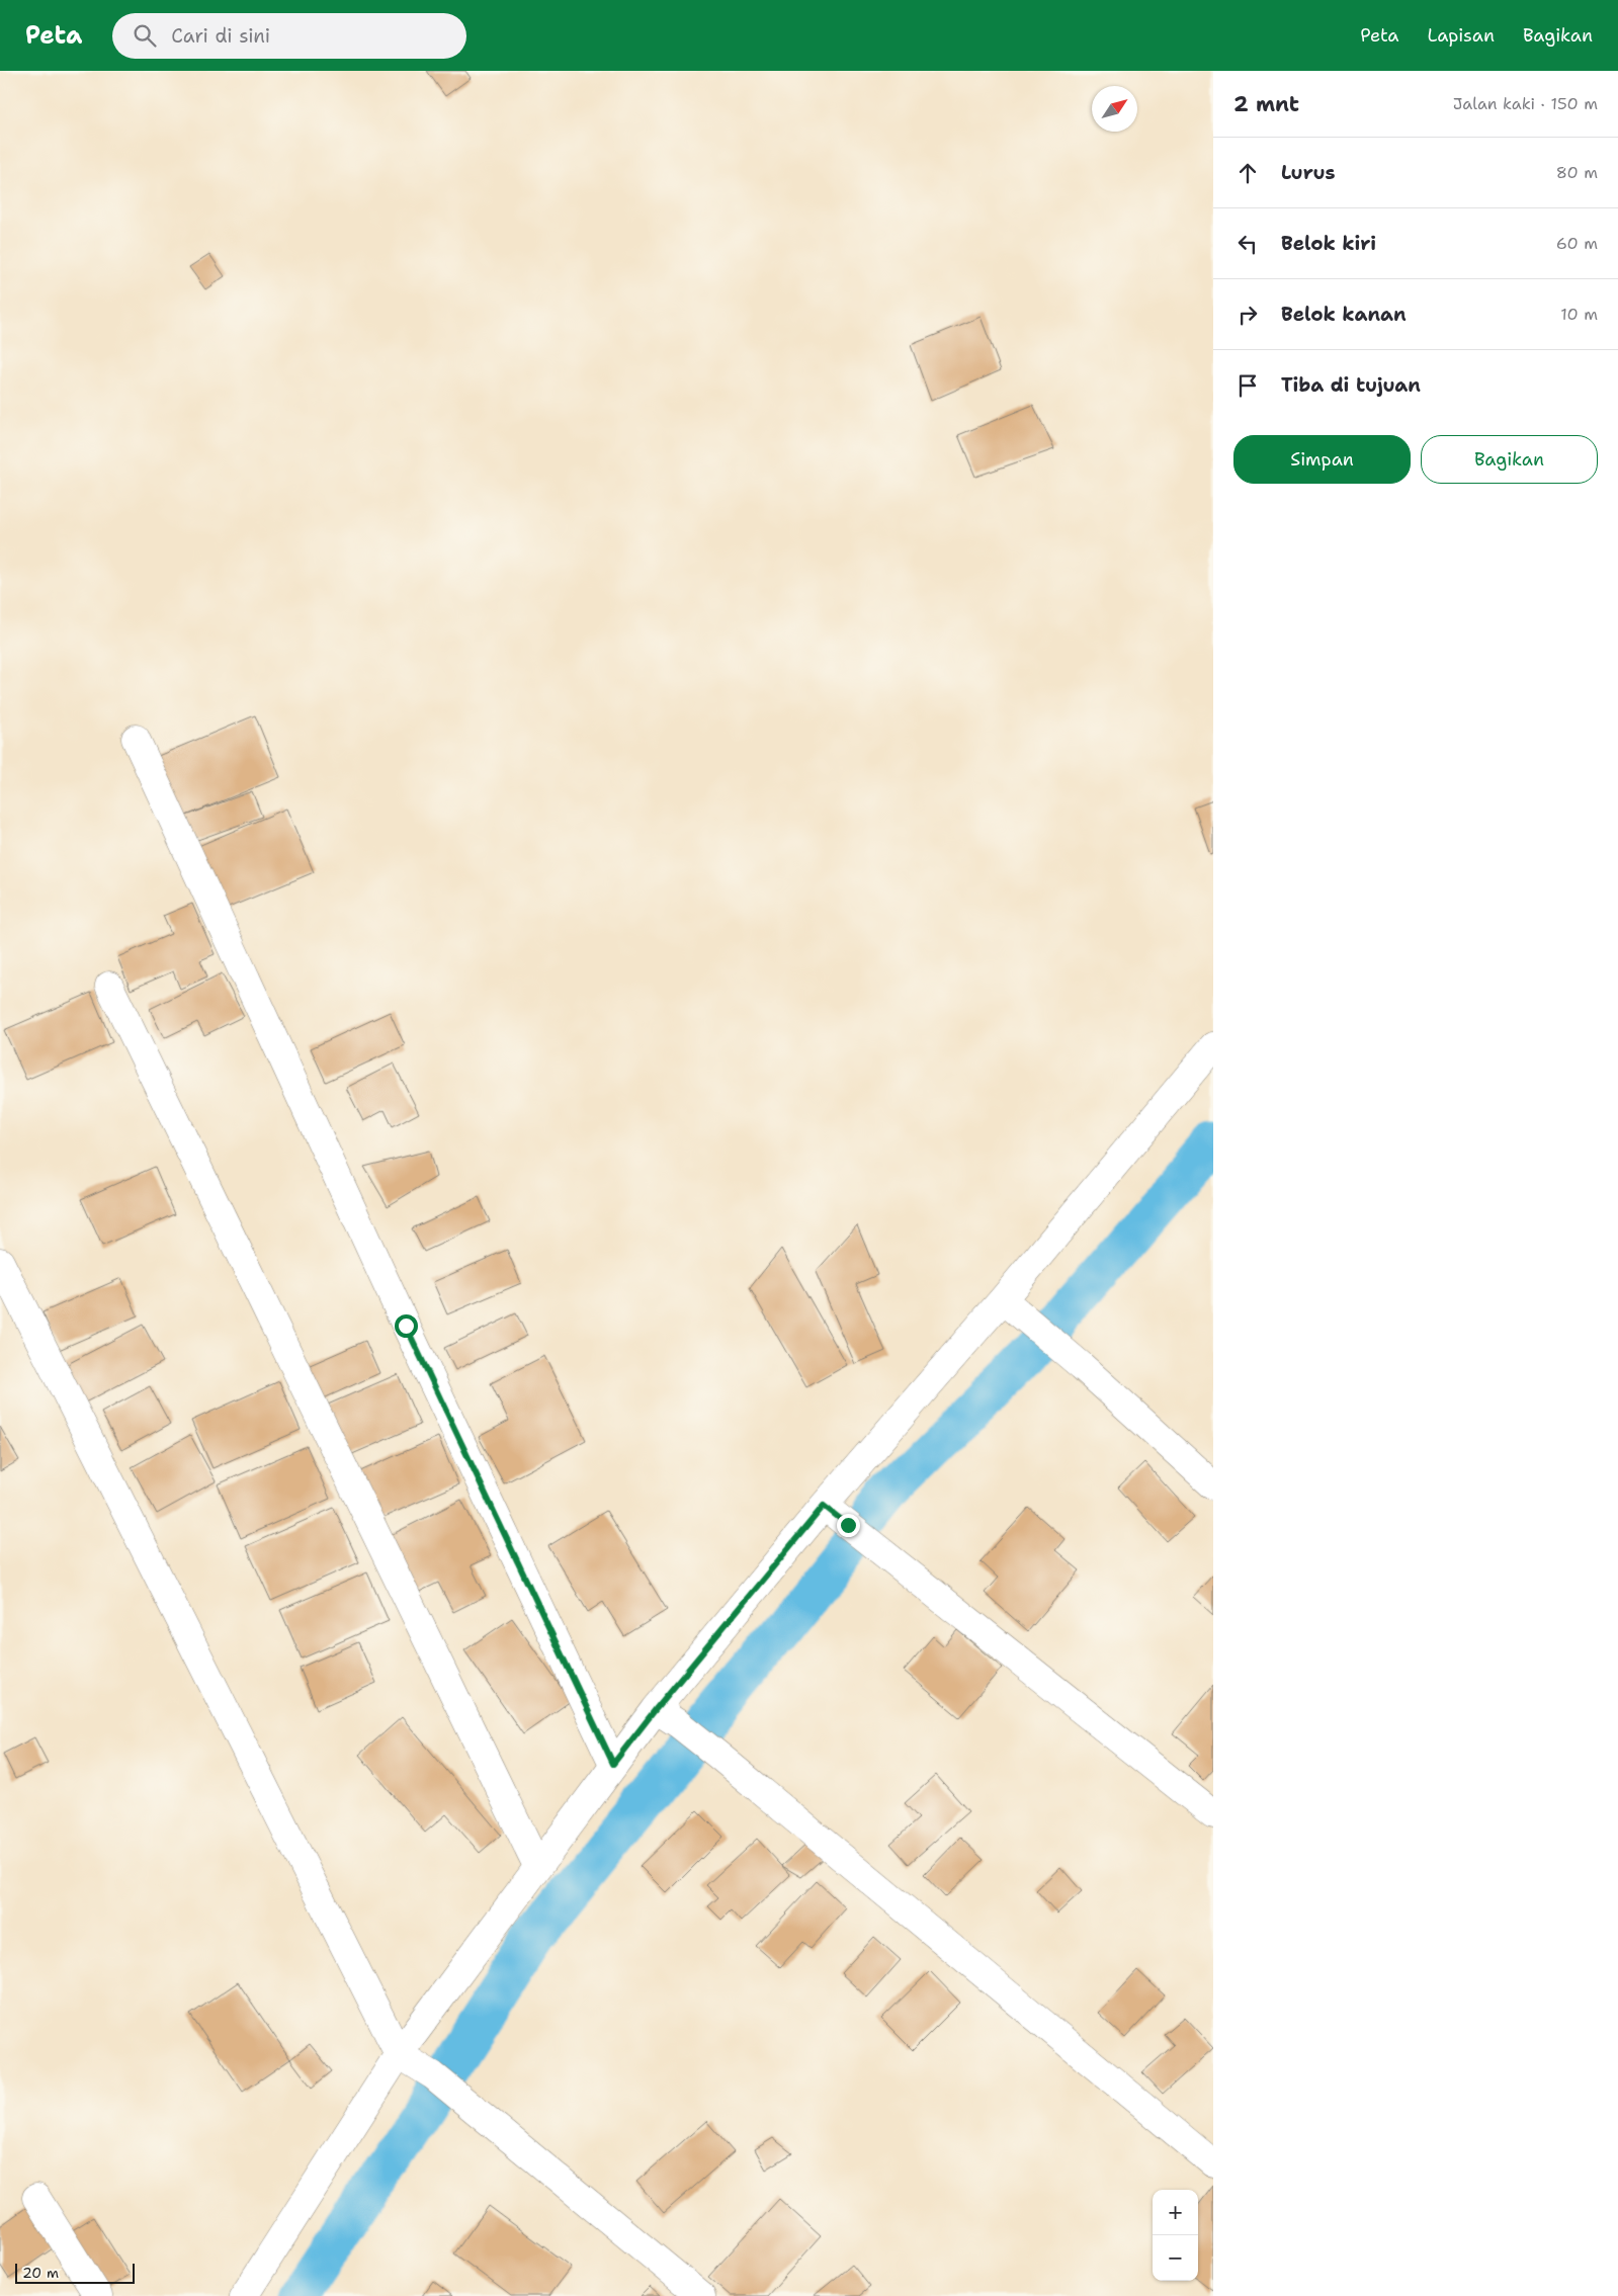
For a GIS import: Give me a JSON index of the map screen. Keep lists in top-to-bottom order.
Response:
{
  "scale_bar": "20 m",
  "north": "top right",
  "page": {
    "header": "Peta",
    "search": "Cari di sini",
    "nav": ["Peta", "Lapisan", "Bagikan"],
    "heading": ["2 mnt", "Jalan kaki · 150 m"],
    "list": [
      ["Lurus", "80 m"],
      ["Belok kiri", "60 m"],
      ["Belok kanan", "10 m"],
      "Tiba di tujuan"
    ],
    "buttons": ["Simpan", "Bagikan"],
    "map_buttons": ["+", "−"],
    "scale": "20 m"
  }
}
